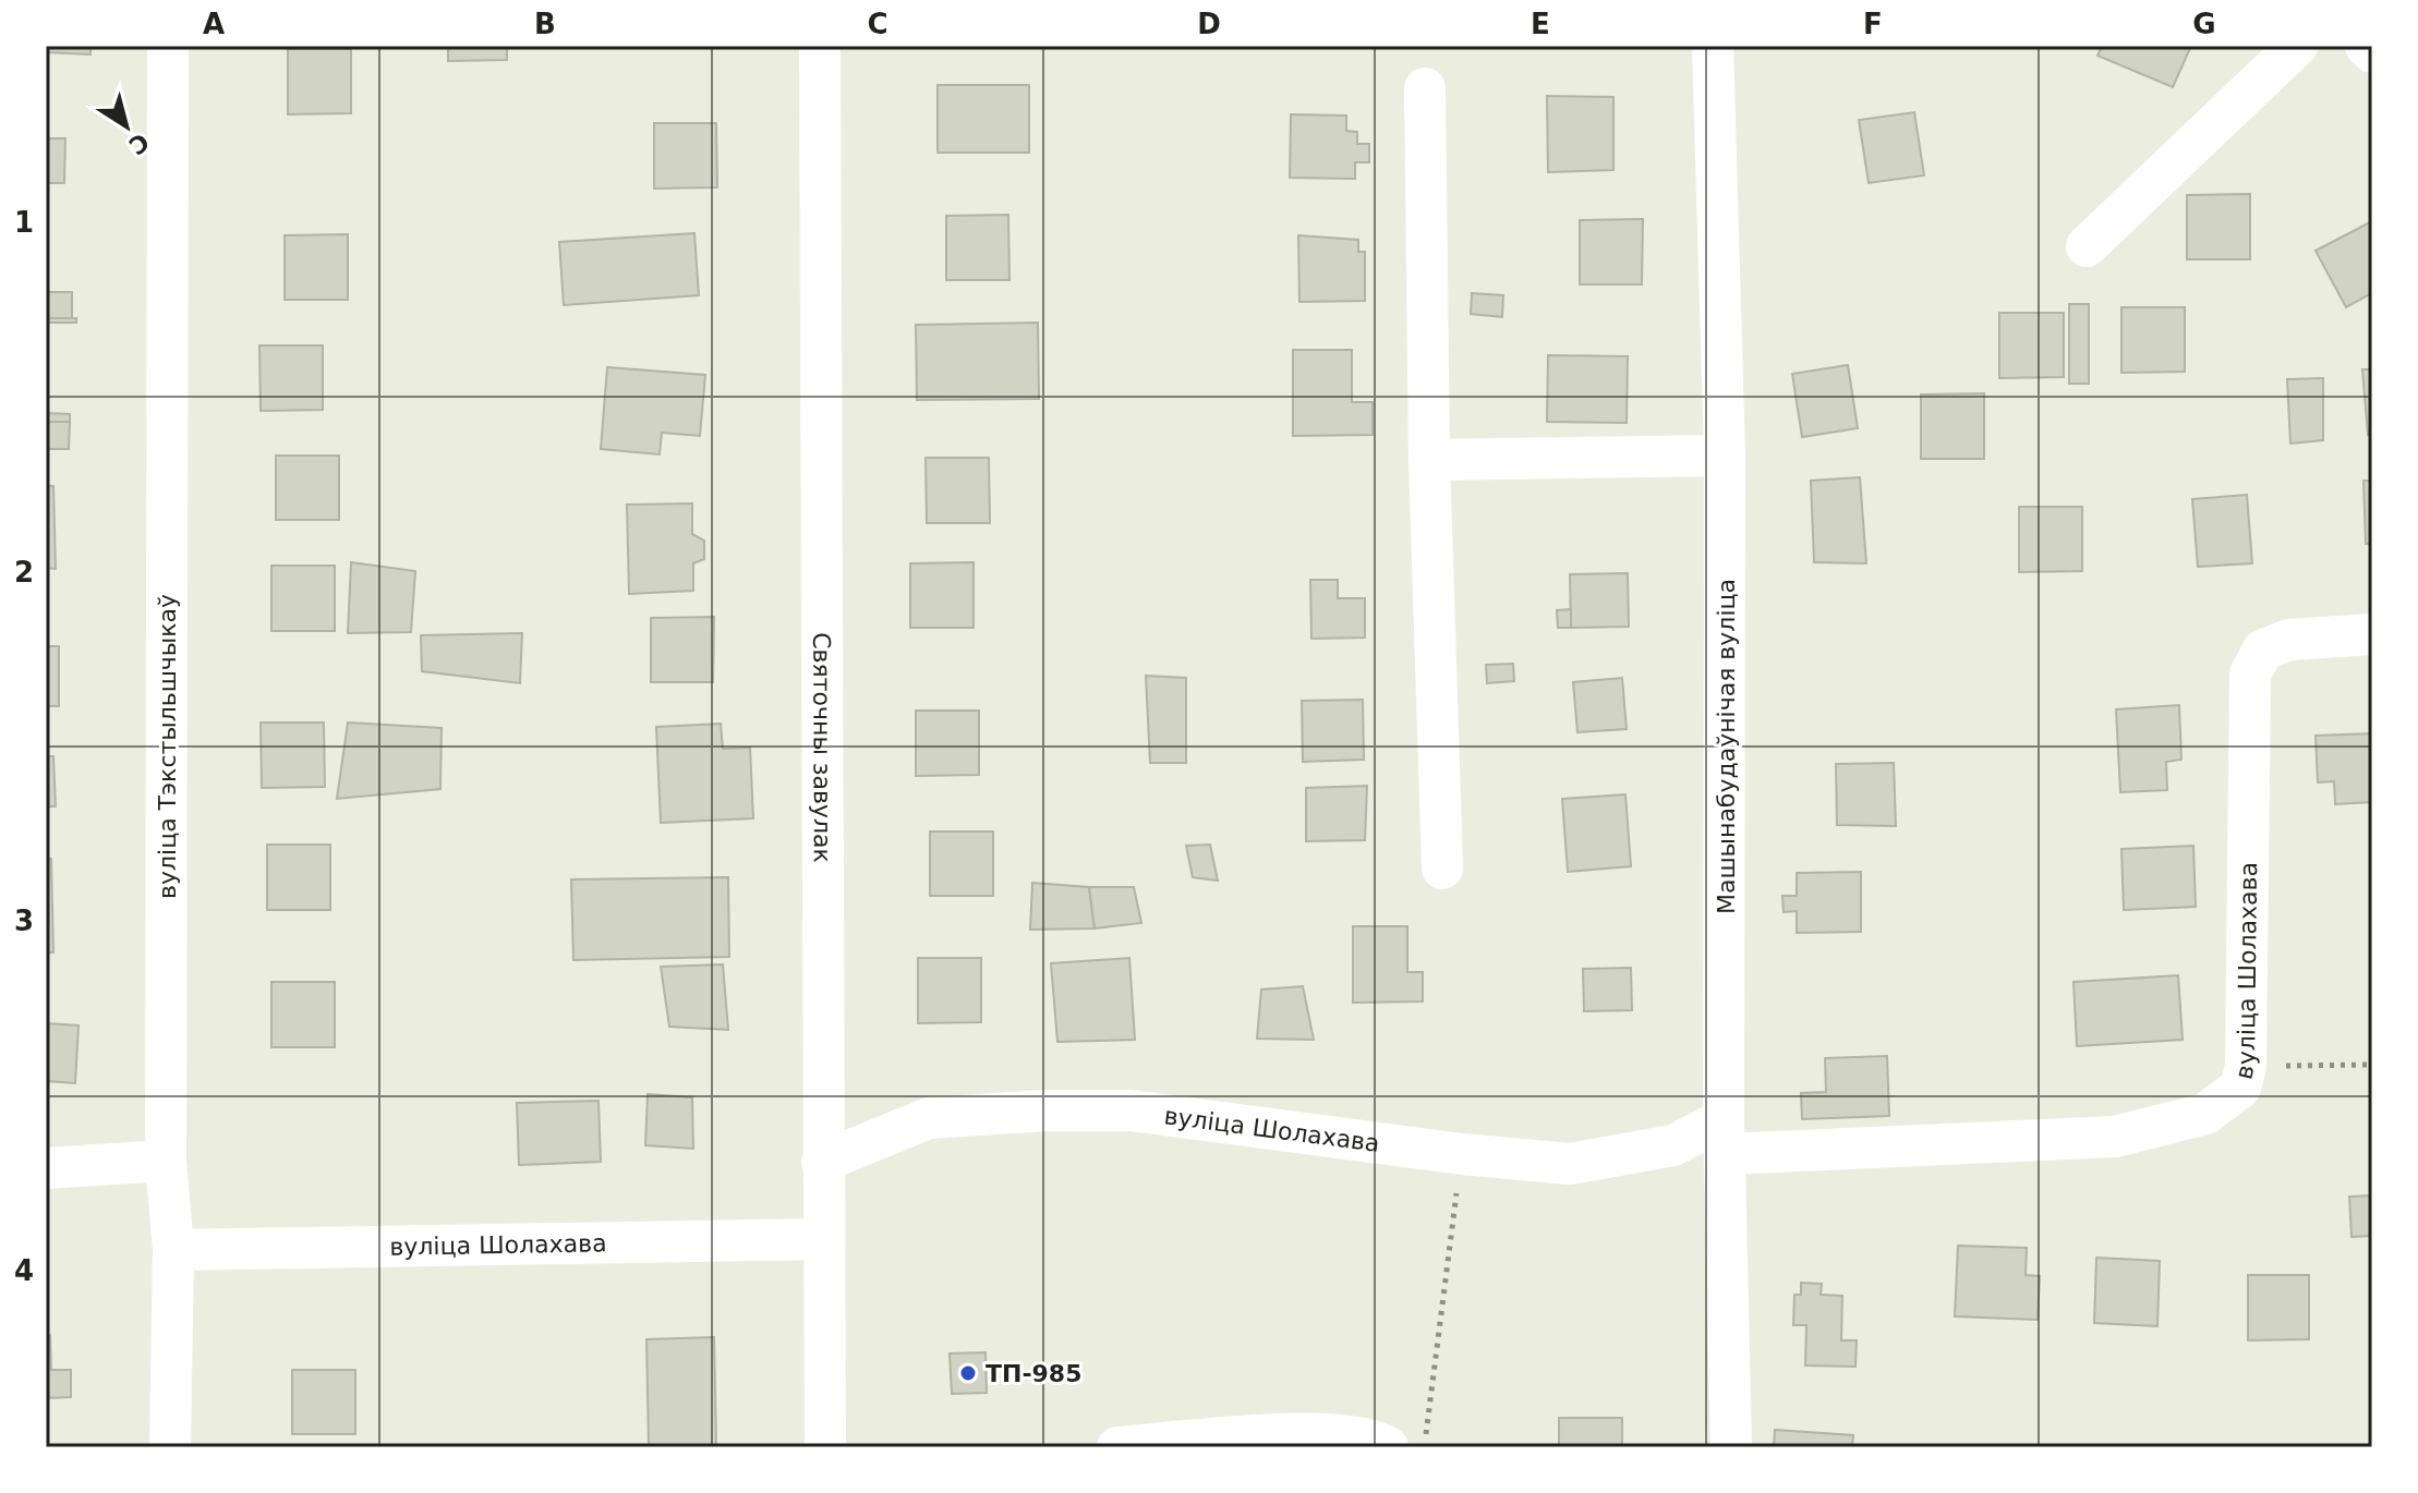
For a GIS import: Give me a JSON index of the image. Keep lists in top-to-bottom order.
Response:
{
  "streets": {
    "street": [
      "вуліца Тэкстыльшчыкаў",
      "Святочны завулак",
      "Машынабудаўнічая вуліца",
      "вуліца Шолахава"
    ]
  },
  "crossings": [
    ["вуліца Тэкстыльшчыкаў", "вуліца Шолахава"],
    ["Святочны завулак", "вуліца Шолахава"],
    ["Машынабудаўнічая вуліца", "вуліца Шолахава"]
  ],
  "places": ["ТП-985"],
  "north": "bottom right",
  "grid": {
    "columns": [
      "A",
      "B",
      "C",
      "D",
      "E",
      "F",
      "G"
    ],
    "rows": [
      "1",
      "2",
      "3",
      "4"
    ]
  }
}
